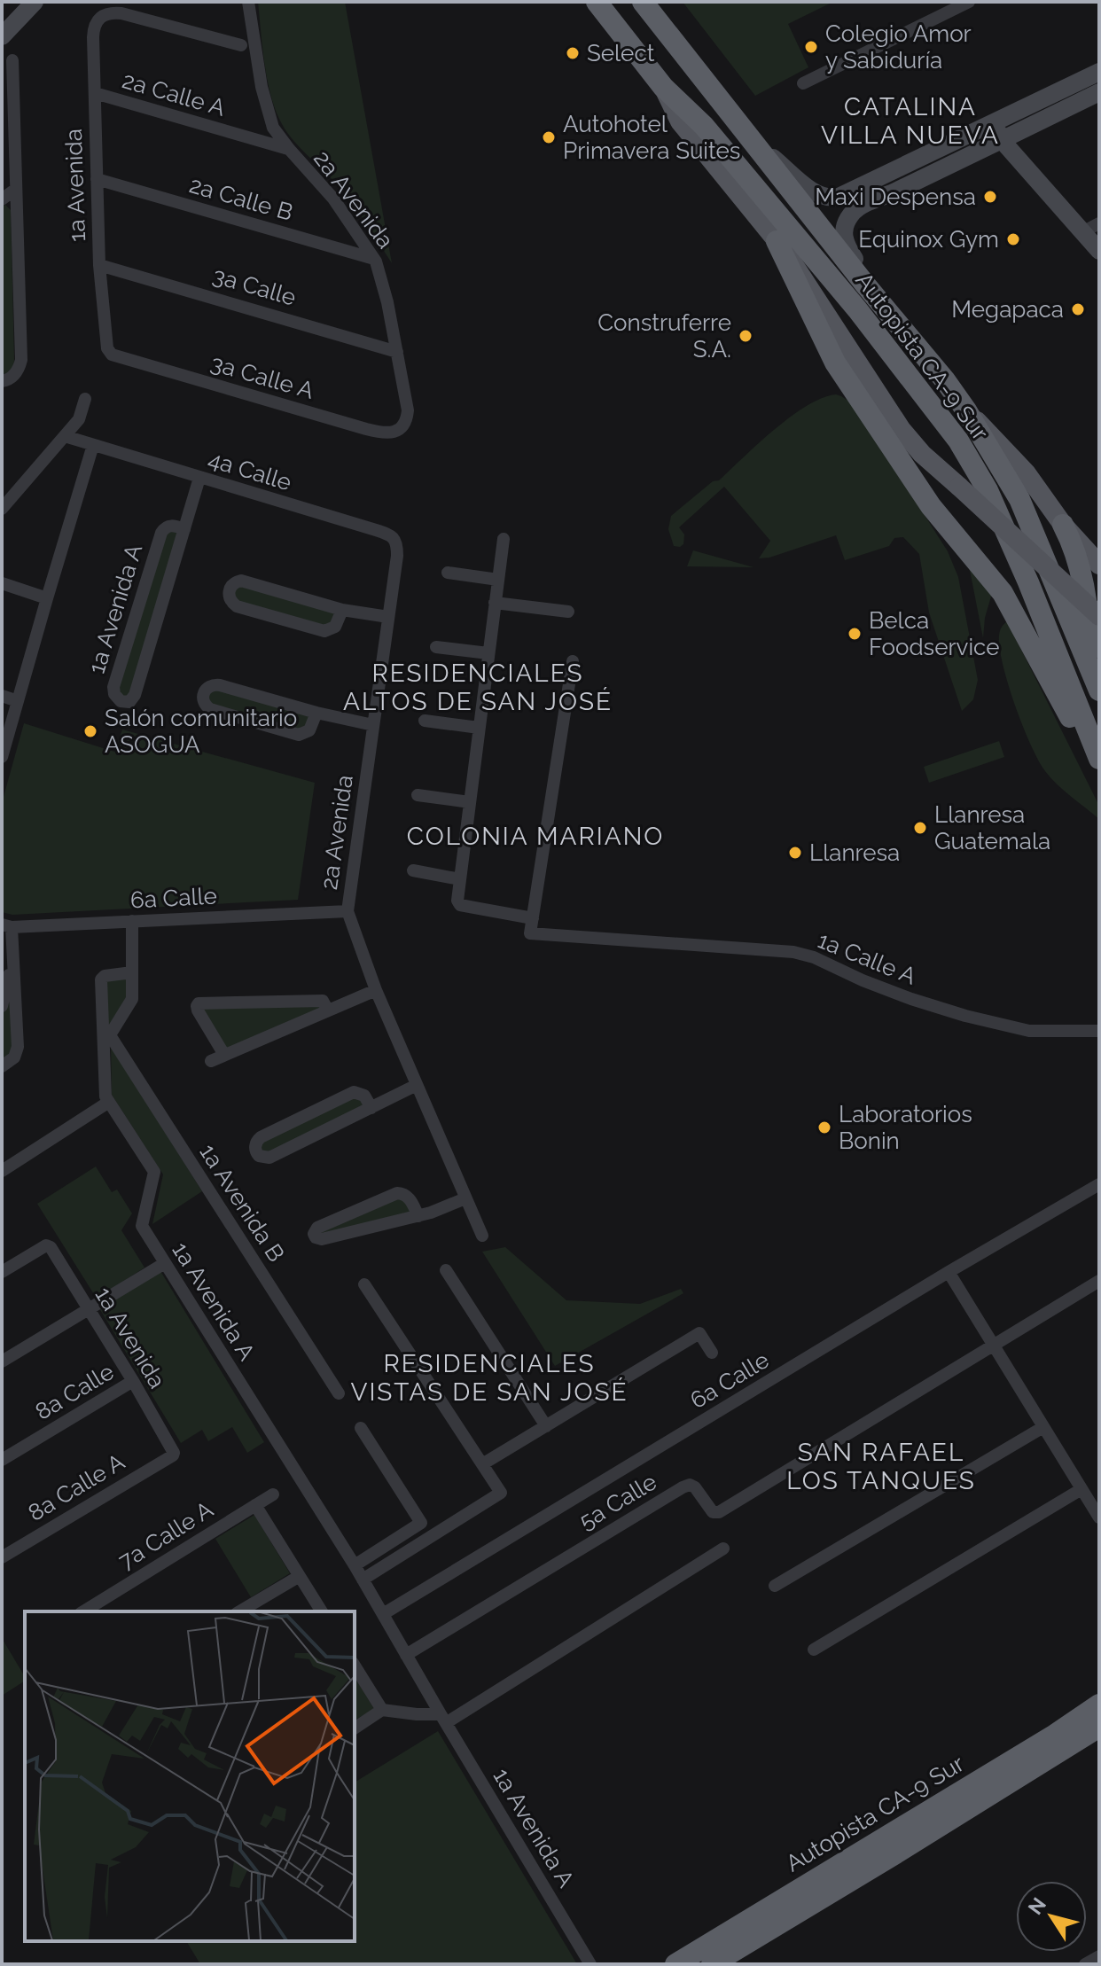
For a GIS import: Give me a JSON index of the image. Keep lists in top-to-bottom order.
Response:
{
  "streets": {
    "highway": ["Autopista CA-9 Sur"],
    "street": [
      "2a Calle A",
      "1a Avenida",
      "2a Calle B",
      "2a Avenida",
      "3a Calle",
      "3a Calle A",
      "4a Calle",
      "1a Avenida A",
      "6a Calle",
      "1a Calle A",
      "1a Avenida B",
      "8a Calle",
      "8a Calle A",
      "5a Calle",
      "7a Calle A"
    ]
  },
  "crossings": [
    ["2a Calle A", "1a Avenida"],
    ["2a Calle A", "2a Avenida"],
    ["1a Avenida", "2a Calle B"],
    ["1a Avenida", "3a Calle"],
    ["1a Avenida", "3a Calle A"],
    ["1a Avenida", "8a Calle"],
    ["1a Avenida", "8a Calle A"],
    ["2a Calle B", "2a Avenida"],
    ["2a Avenida", "3a Calle"],
    ["2a Avenida", "3a Calle A"],
    ["2a Avenida", "4a Calle"],
    ["2a Avenida", "6a Calle"],
    ["4a Calle", "1a Avenida A"],
    ["1a Avenida A", "6a Calle"],
    ["1a Avenida A", "1a Avenida B"],
    ["1a Avenida A", "5a Calle"]
  ],
  "districts": [
    "CATALINA VILLA NUEVA",
    "RESIDENCIALES ALTOS DE SAN JOSÉ",
    "COLONIA MARIANO",
    "RESIDENCIALES VISTAS DE SAN JOSÉ",
    "SAN RAFAEL LOS TANQUES"
  ],
  "places": [
    "Colegio Amor y Sabiduría",
    "Select",
    "Autohotel Primavera Suites",
    "Maxi Despensa",
    "Equinox Gym",
    "Megapaca",
    "Construferre S.A.",
    "Belca Foodservice",
    "Salón comunitario ASOGUA",
    "Llanresa Guatemala",
    "Llanresa",
    "Laboratorios Bonin"
  ],
  "north": "top left"
}
